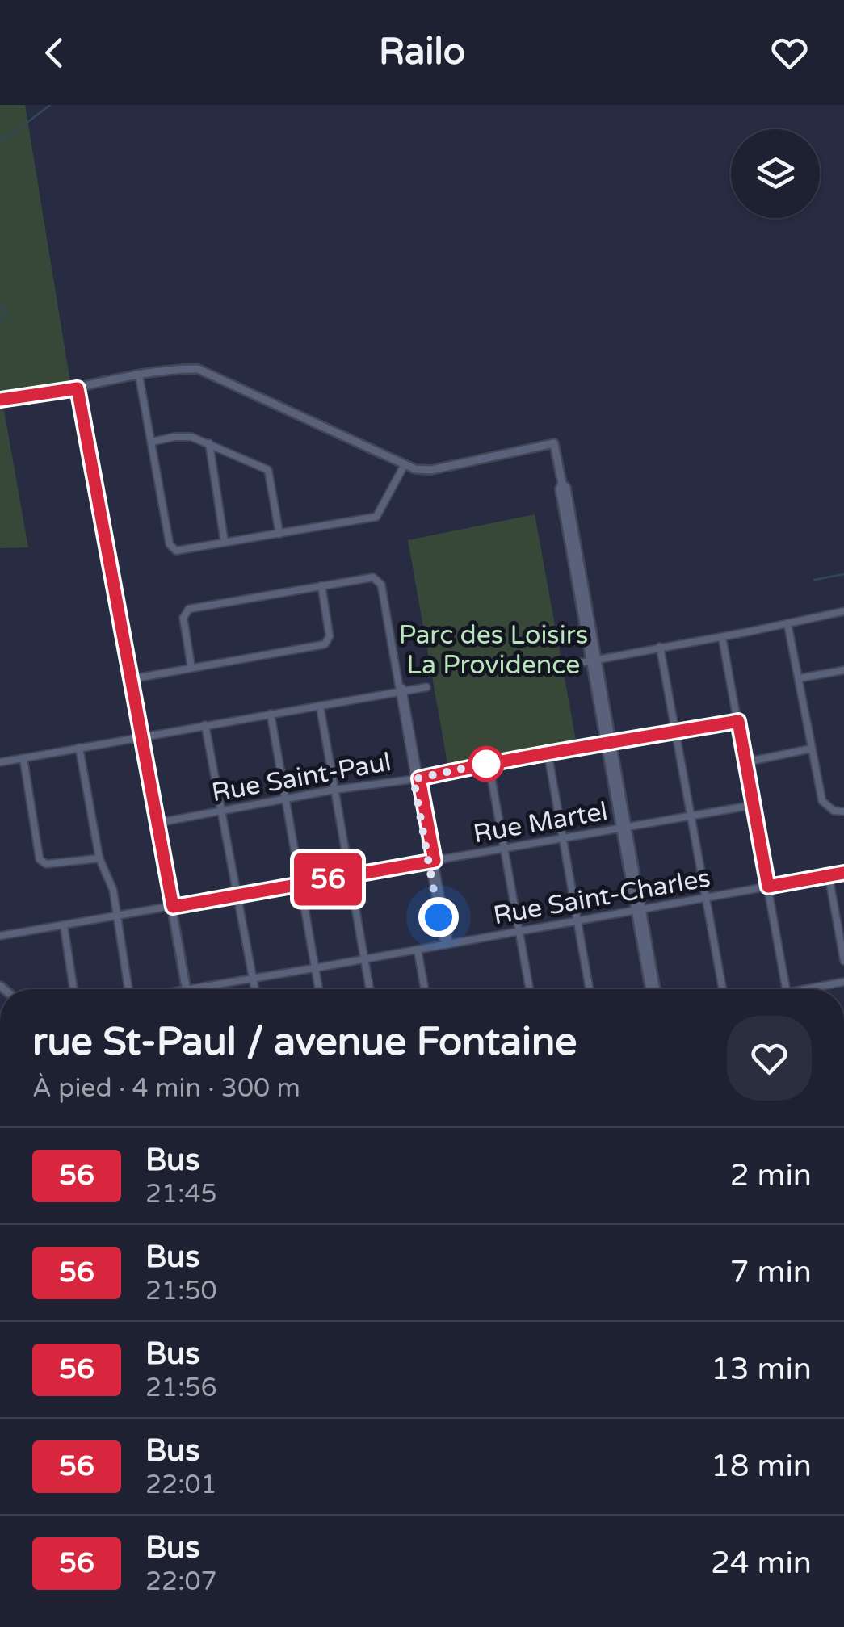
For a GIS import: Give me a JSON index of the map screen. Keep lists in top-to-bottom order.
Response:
{
  "streets": {
    "street": ["Rue Saint-Paul", "Rue Martel", "Rue Saint-Charles"]
  },
  "parks": ["Parc des Loisirs La Providence"],
  "lines": ["bus line 56"],
  "page": {
    "header": "Railo",
    "on_map": "56",
    "heading": ["rue St-Paul / avenue Fontaine", "À pied · 4 min · 300 m"],
    "list": [
      {
        "mark": "56",
        "name": "Bus",
        "note": "21:45",
        "value": "2 min"
      },
      {
        "mark": "56",
        "name": "Bus",
        "note": "21:50",
        "value": "7 min"
      },
      {
        "mark": "56",
        "name": "Bus",
        "note": "21:56",
        "value": "13 min"
      },
      {
        "mark": "56",
        "name": "Bus",
        "note": "22:01",
        "value": "18 min"
      },
      {
        "mark": "56",
        "name": "Bus",
        "note": "22:07",
        "value": "24 min"
      }
    ]
  }
}
